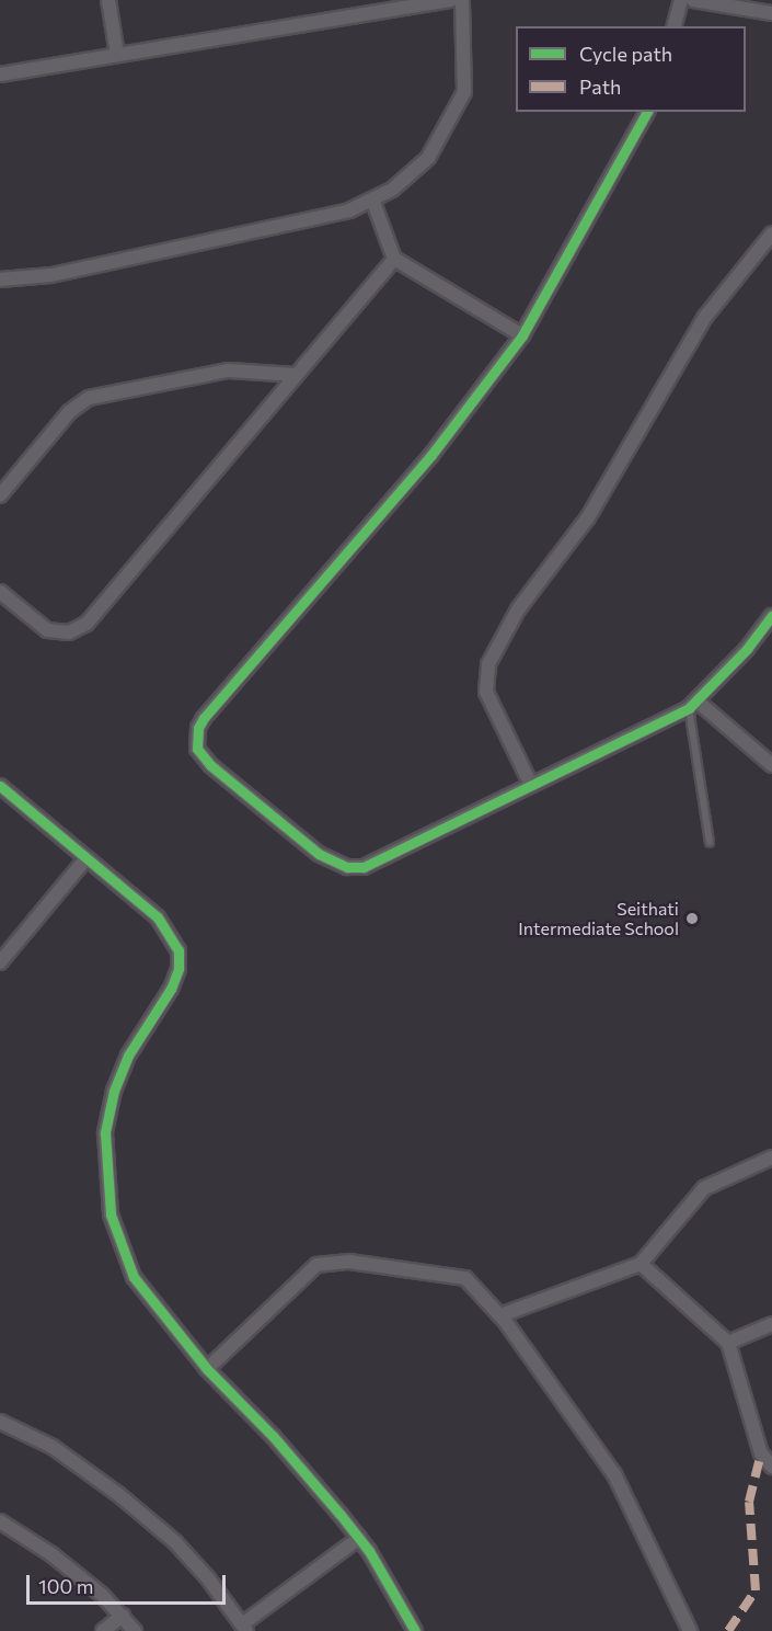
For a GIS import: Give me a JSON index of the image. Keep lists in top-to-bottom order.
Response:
{
  "places": ["Seithati Intermediate School"],
  "legend": ["Cycle path", "Path"],
  "scale_bar": "100 m"
}
